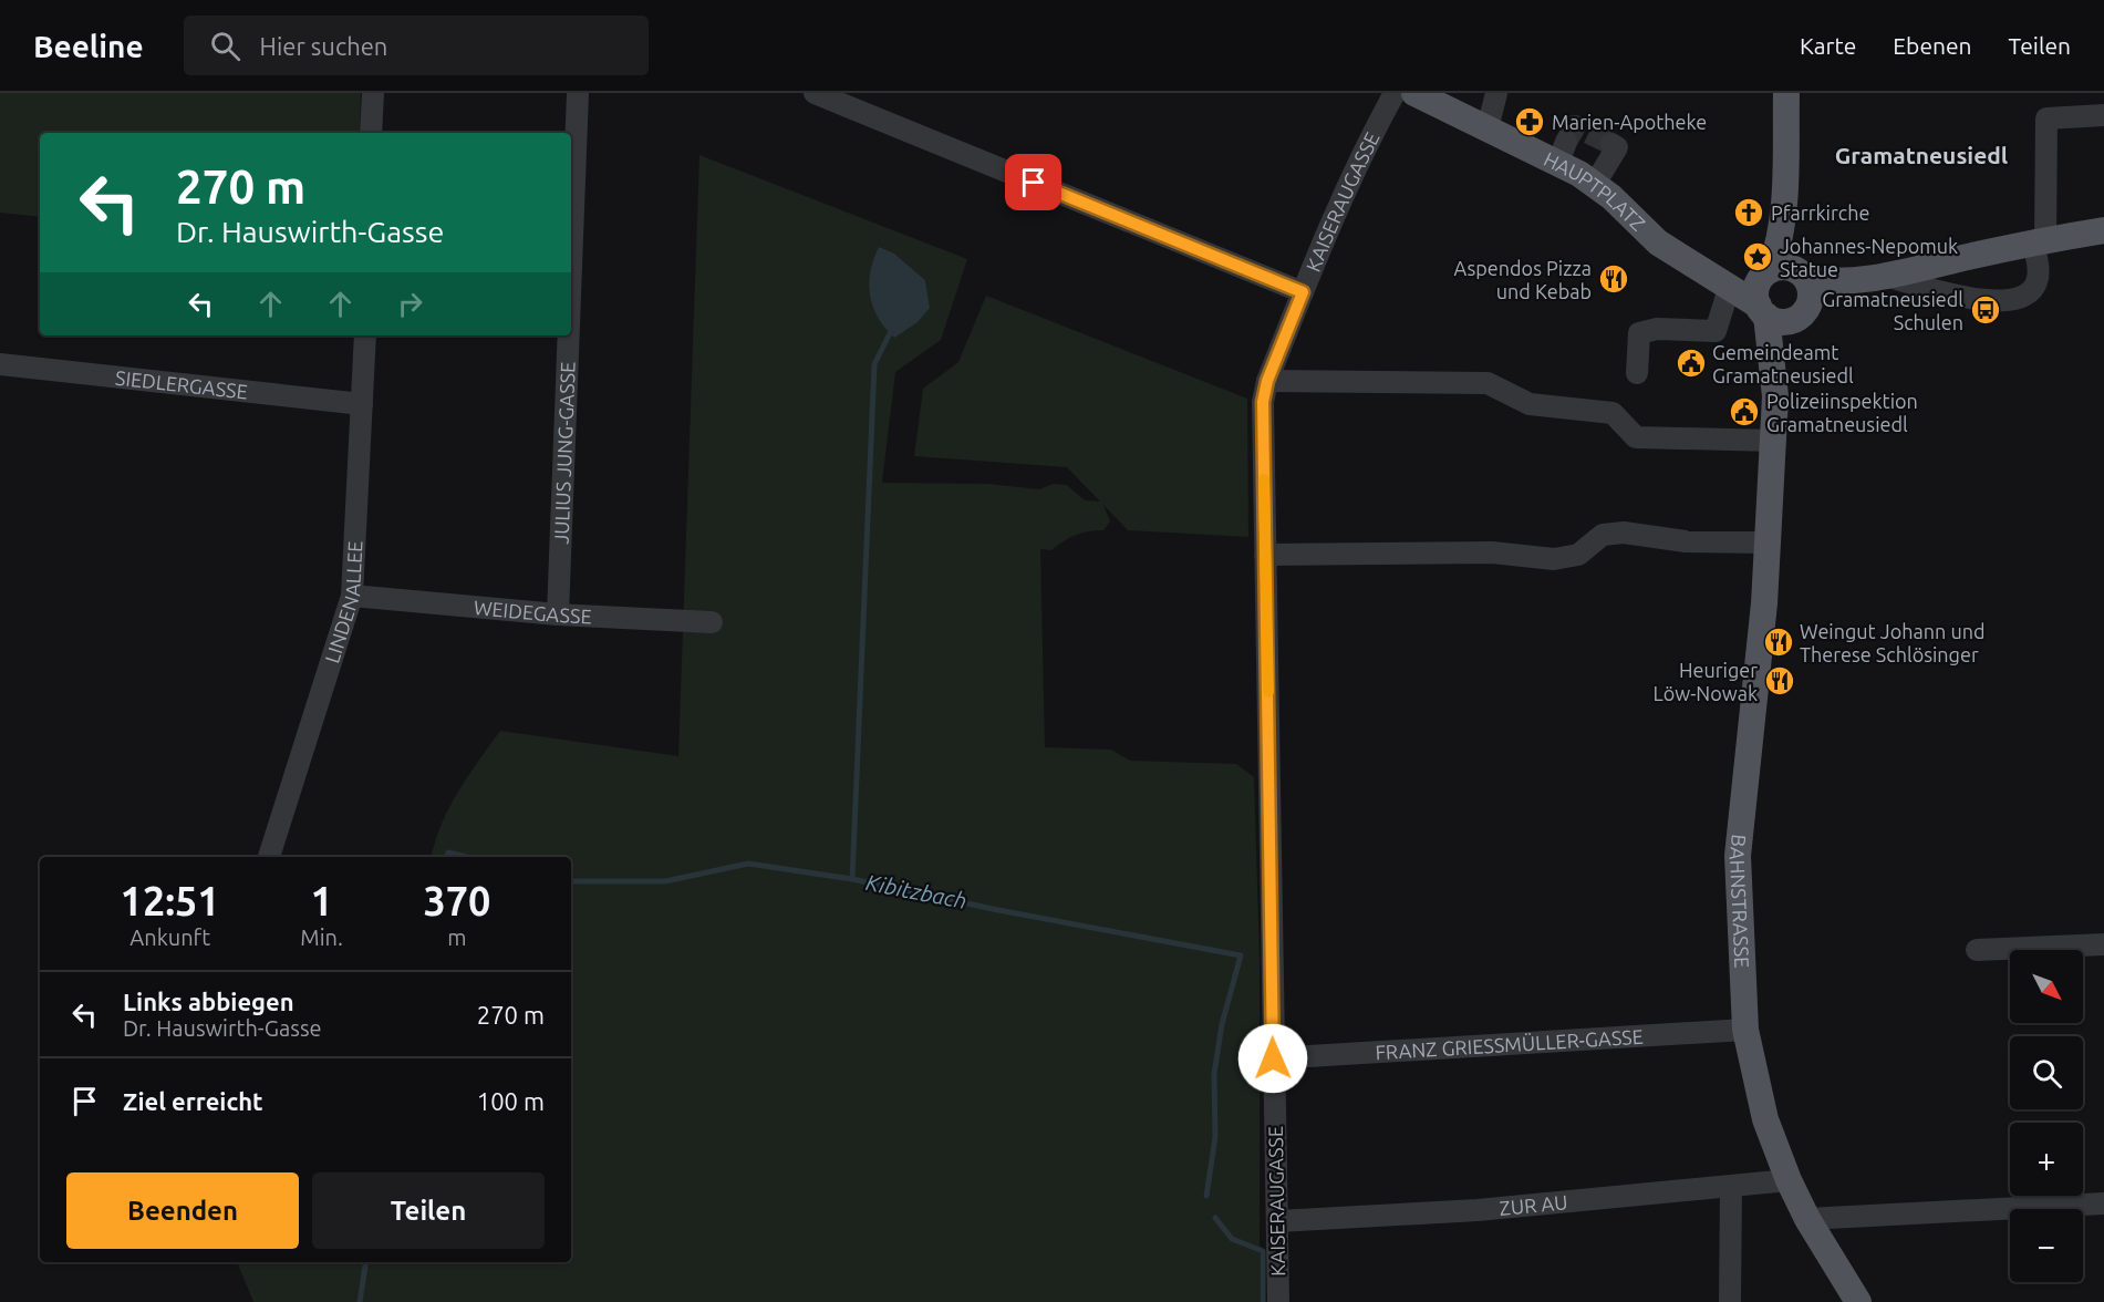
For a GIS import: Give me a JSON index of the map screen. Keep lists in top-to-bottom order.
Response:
{
  "streets": {
    "main road": ["HAUPTPLATZ", "BAHNSTRASSE"],
    "street": [
      "KAISERAUGASSE",
      "SIEDLERGASSE",
      "JULIUS JUNG-GASSE",
      "LINDENALLEE",
      "WEIDEGASSE",
      "FRANZ GRIESSMÜLLER-GASSE",
      "ZUR AU"
    ]
  },
  "crossings": [
    ["HAUPTPLATZ", "BAHNSTRASSE"],
    ["KAISERAUGASSE", "FRANZ GRIESSMÜLLER-GASSE"],
    ["KAISERAUGASSE", "ZUR AU"],
    ["SIEDLERGASSE", "LINDENALLEE"],
    ["JULIUS JUNG-GASSE", "WEIDEGASSE"],
    ["LINDENALLEE", "WEIDEGASSE"],
    ["BAHNSTRASSE", "FRANZ GRIESSMÜLLER-GASSE"],
    ["BAHNSTRASSE", "ZUR AU"]
  ],
  "districts": ["Gramatneusiedl"],
  "water": ["Kibitzbach"],
  "places": {
    "pharmacy": ["Marien-Apotheke"],
    "church": ["Pfarrkirche"],
    "place": ["Johannes-Nepomuk Statue"],
    "restaurant": ["Aspendos Pizza und Kebab", "Weingut Johann und Therese Schlösinger", "Heuriger Löw-Nowak"],
    "bus stop": ["Gramatneusiedl Schulen"],
    "public building": ["Gemeindeamt Gramatneusiedl", "Polizeiinspektion Gramatneusiedl"]
  },
  "north": "bottom right",
  "page": {
    "header": "Beeline",
    "search": "Hier suchen",
    "nav": ["Karte", "Ebenen", "Teilen"],
    "turn": ["270 m", "Dr. Hauswirth-Gasse"],
    "eta": [
      "12:51",
      "Ankunft",
      "1",
      "Min.",
      "370",
      "m"
    ],
    "map_buttons": ["+", "−"],
    "list": [
      {
        "name": "Links abbiegen",
        "note": "Dr. Hauswirth-Gasse",
        "value": "270 m"
      },
      {
        "name": "Ziel erreicht",
        "value": "100 m"
      }
    ],
    "buttons": ["Beenden", "Teilen"]
  }
}
